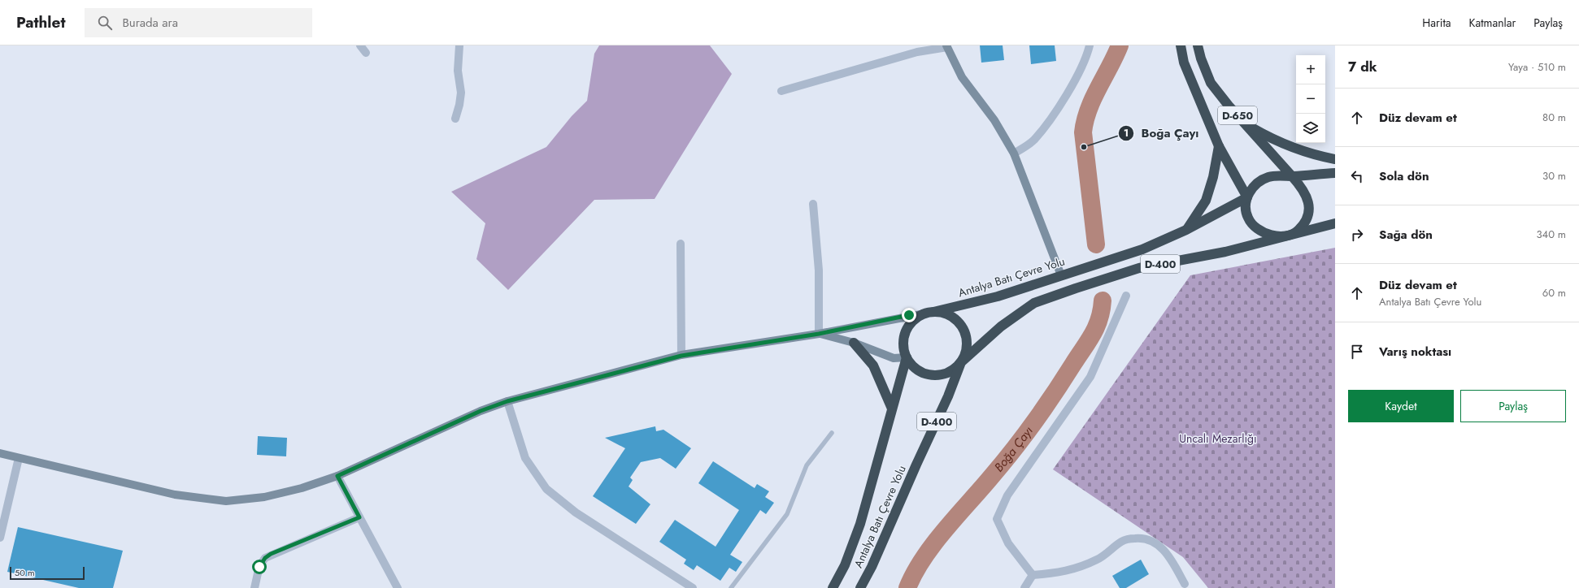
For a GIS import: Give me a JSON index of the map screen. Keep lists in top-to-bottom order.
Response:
{
  "streets": {
    "highway": ["D-650", "D-400", "Antalya Batı Çevre Yolu"]
  },
  "crossings": [
    ["D-650", "D-400"],
    ["D-650", "Antalya Batı Çevre Yolu"],
    ["D-400", "Antalya Batı Çevre Yolu"]
  ],
  "water": ["Boğa Çayı"],
  "parks": ["Uncalı Mezarlığı"],
  "places": ["Boğa Çayı"],
  "scale_bar": "50 m",
  "page": {
    "header": "Pathlet",
    "search": "Burada ara",
    "nav": ["Harita", "Katmanlar", "Paylaş"],
    "heading": ["7 dk", "Yaya · 510 m"],
    "map_buttons": ["+", "−"],
    "list": [
      ["Düz devam et", "80 m"],
      ["Sola dön", "30 m"],
      ["Sağa dön", "340 m"],
      ["Düz devam et", "Antalya Batı Çevre Yolu", "60 m"],
      "Varış noktası"
    ],
    "buttons": ["Kaydet", "Paylaş"],
    "scale": "50 m"
  }
}
